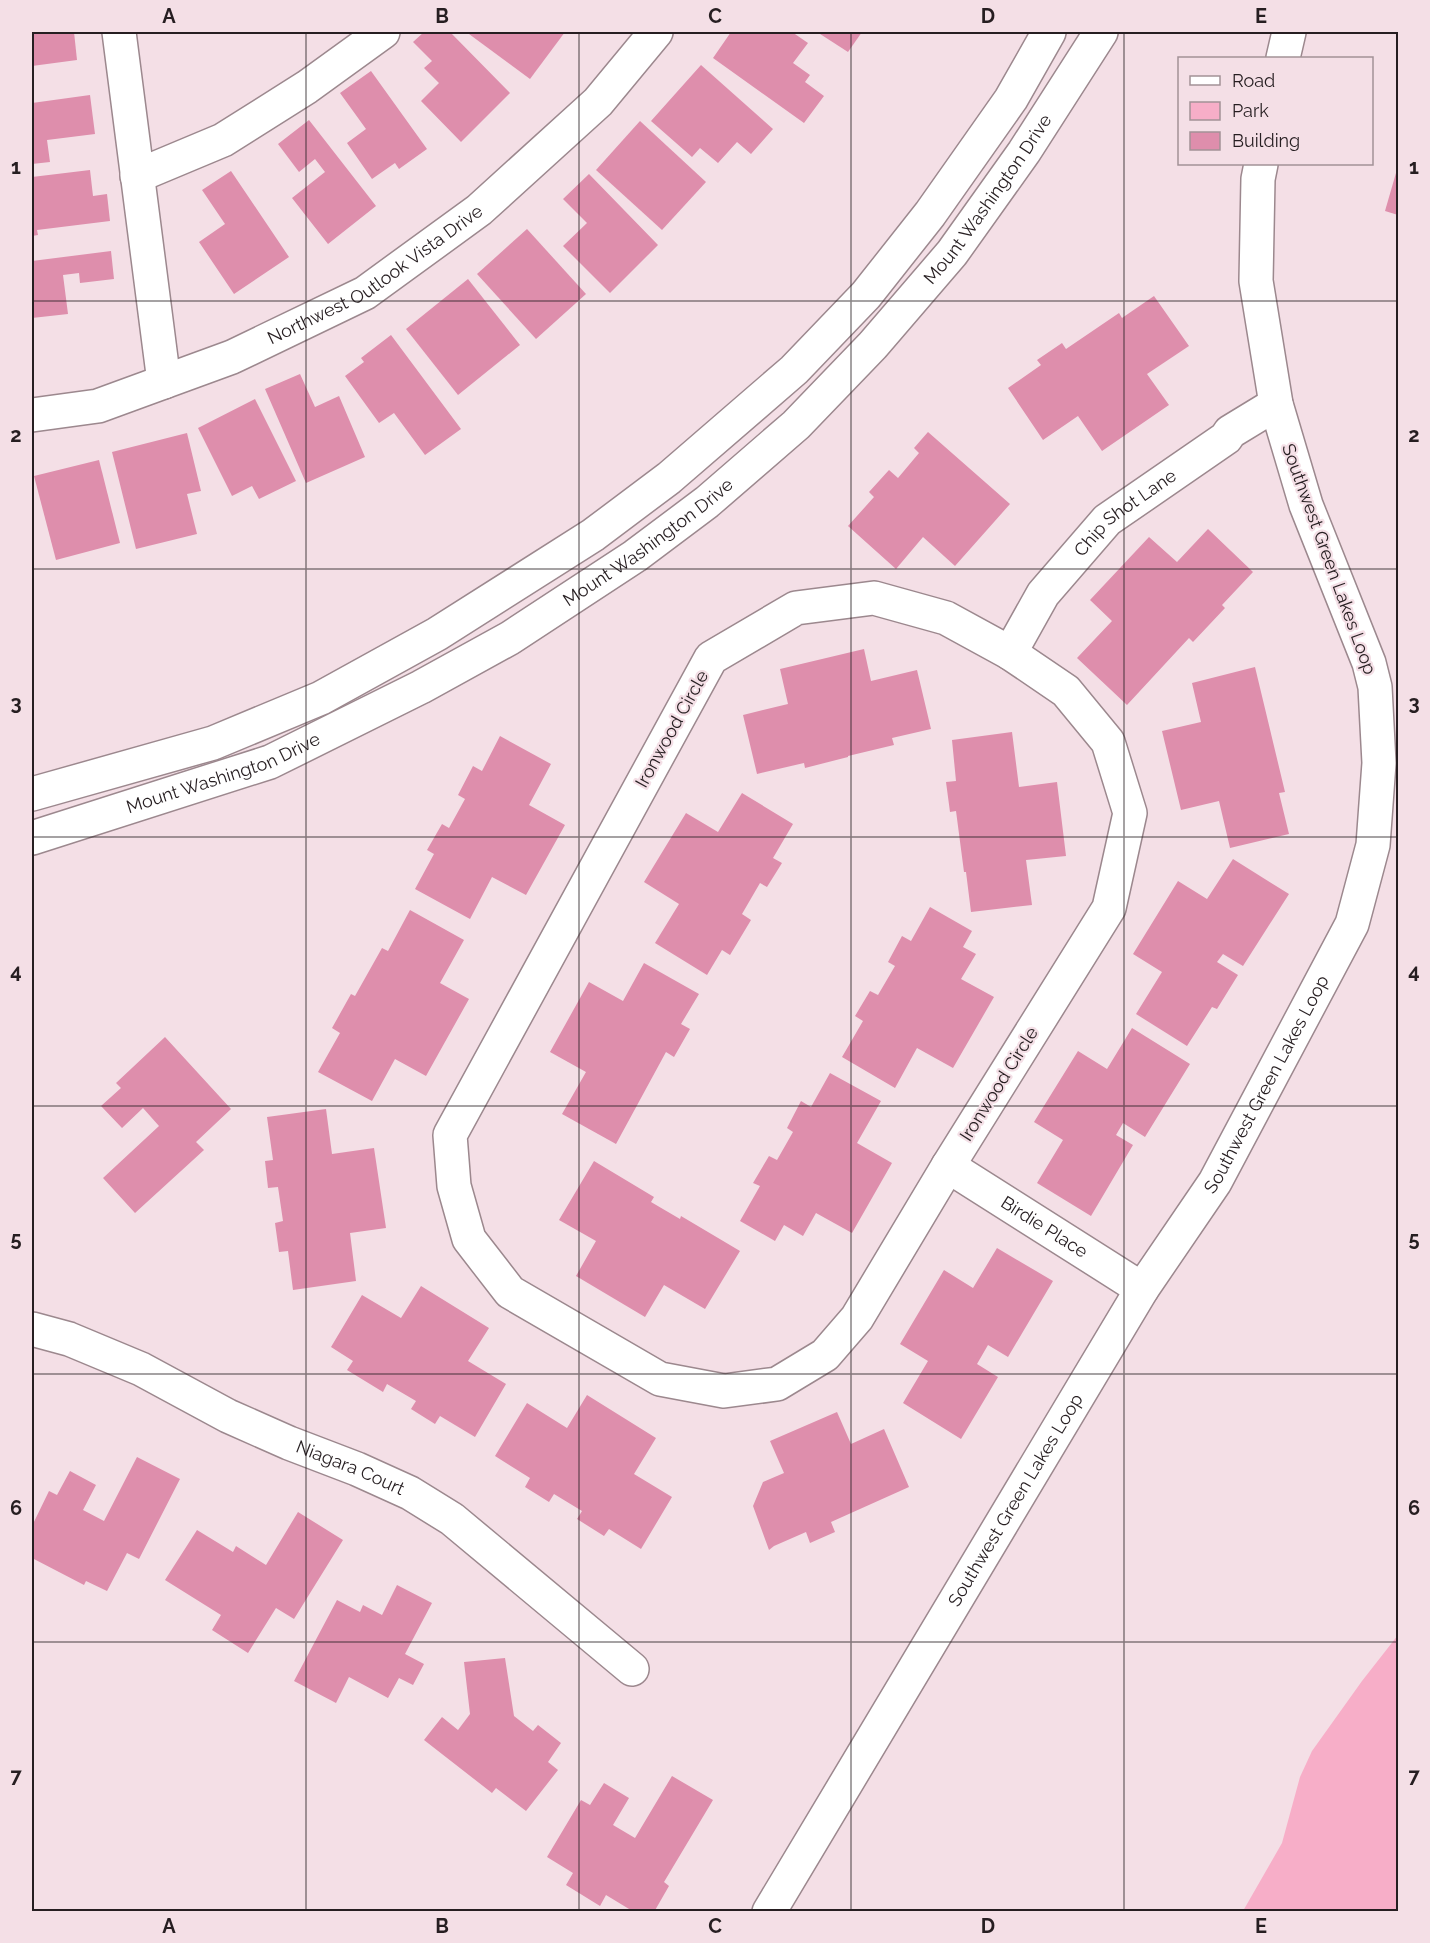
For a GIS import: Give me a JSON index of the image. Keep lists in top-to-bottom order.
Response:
{
  "streets": {
    "street": [
      "Mount Washington Drive",
      "Northwest Outlook Vista Drive",
      "Chip Shot Lane",
      "Southwest Green Lakes Loop",
      "Ironwood Circle",
      "Birdie Place",
      "Niagara Court"
    ]
  },
  "crossings": [
    ["Chip Shot Lane", "Southwest Green Lakes Loop"],
    ["Chip Shot Lane", "Ironwood Circle"],
    ["Southwest Green Lakes Loop", "Birdie Place"],
    ["Ironwood Circle", "Birdie Place"]
  ],
  "legend": ["Road", "Park", "Building"],
  "grid": {
    "columns": [
      "A",
      "B",
      "C",
      "D",
      "E"
    ],
    "rows": [
      "1",
      "2",
      "3",
      "4",
      "5",
      "6",
      "7"
    ]
  }
}
